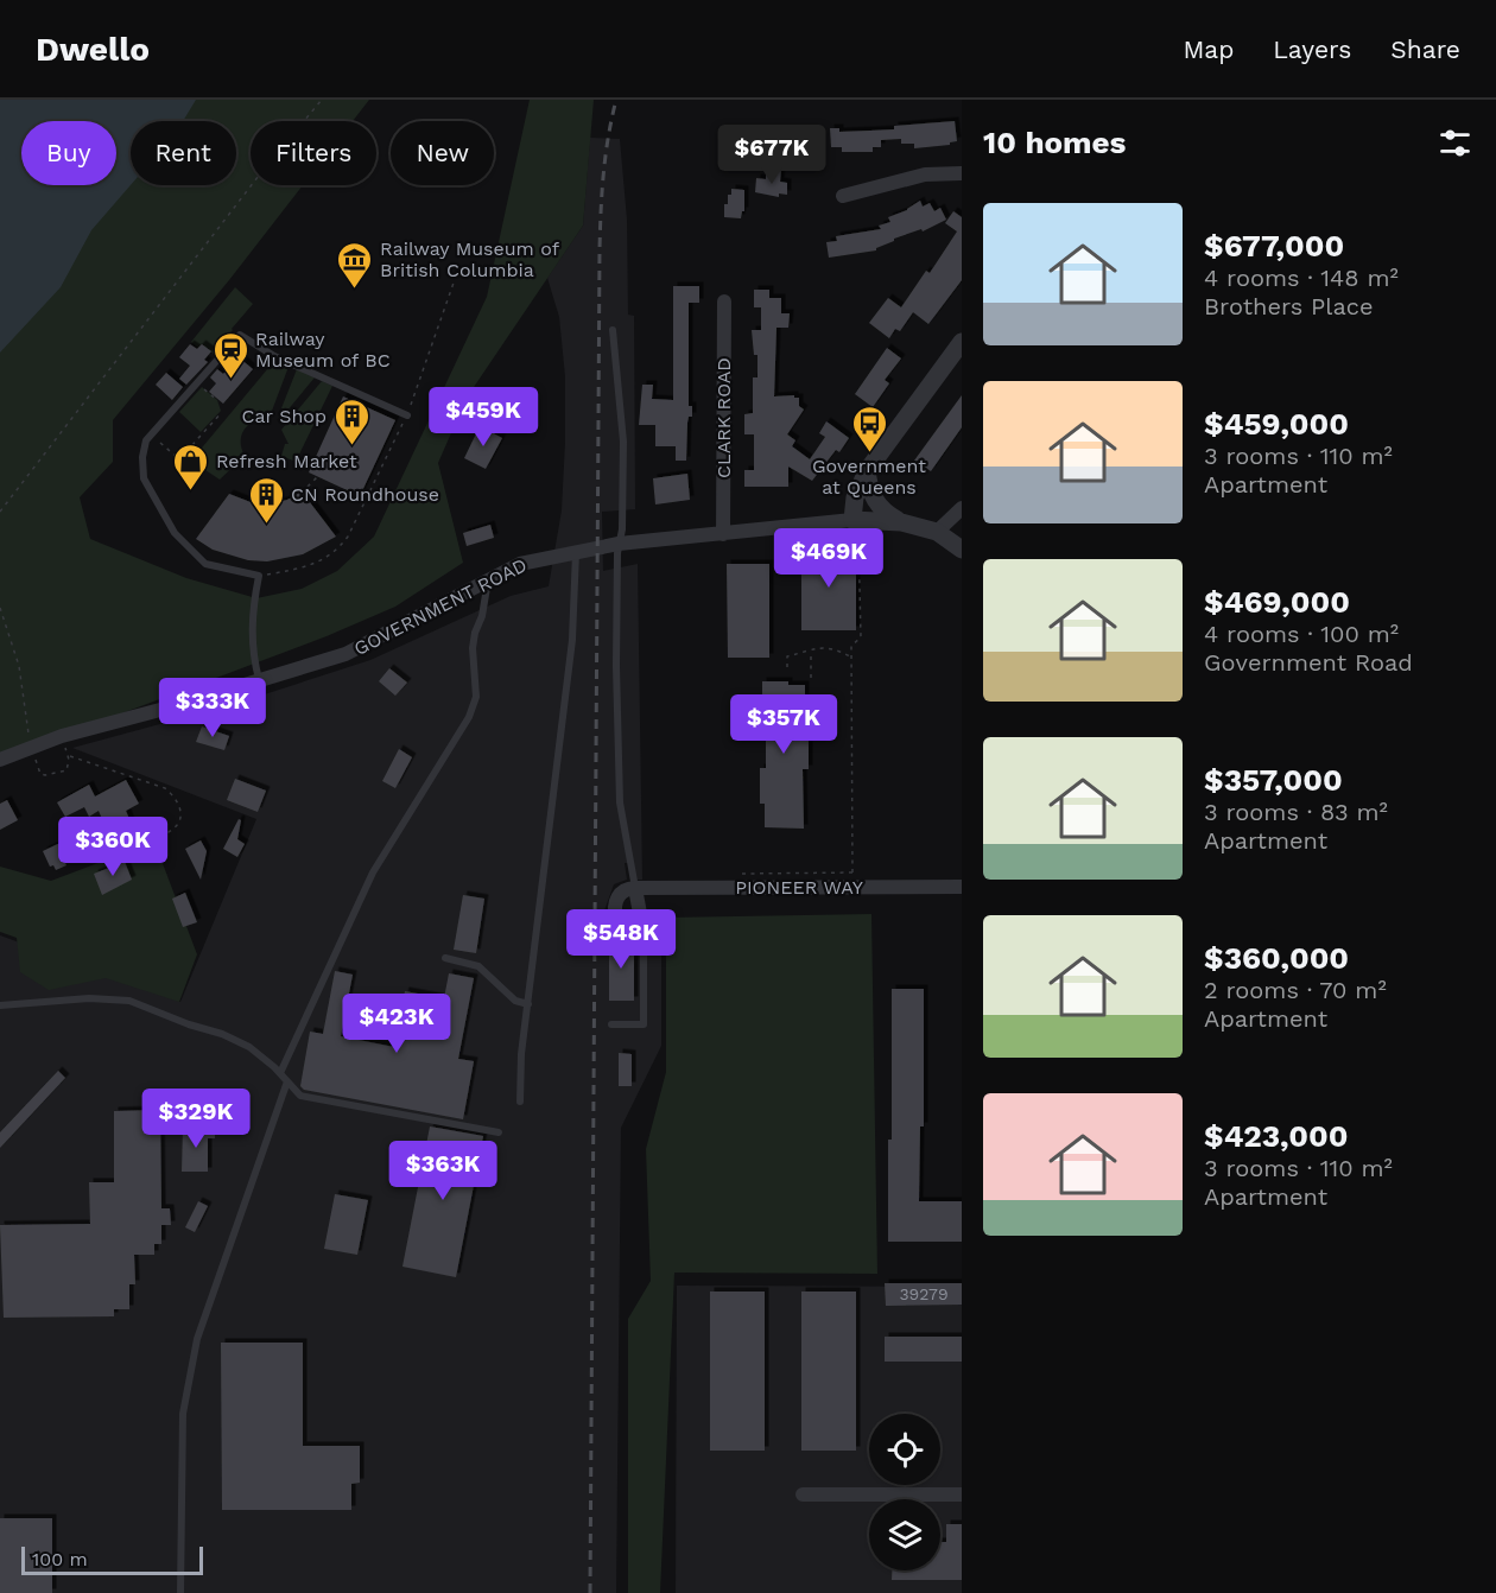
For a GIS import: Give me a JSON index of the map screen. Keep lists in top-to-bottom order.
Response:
{
  "streets": {
    "street": ["CLARK ROAD", "GOVERNMENT ROAD", "PIONEER WAY"]
  },
  "crossings": [
    ["CLARK ROAD", "GOVERNMENT ROAD"]
  ],
  "places": {
    "museum": ["Railway Museum of British Columbia"],
    "station": ["Railway Museum of BC"],
    "building": ["Car Shop", "CN Roundhouse"],
    "bus stop": ["Government at Queens"],
    "shop": ["Refresh Market"]
  },
  "house_numbers": ["39279"],
  "scale_bar": "100 m",
  "page": {
    "header": "Dwello",
    "nav": ["Map", "Layers", "Share"],
    "heading": "10 homes",
    "chip": [
      "Buy",
      "Rent",
      "Filters",
      "New"
    ],
    "price": [
      "$677K",
      "$459K",
      "$469K",
      "$333K",
      "$357K",
      "$360K",
      "$548K",
      "$423K",
      "$329K",
      "$363K"
    ],
    "list": [
      {
        "name": "$677,000",
        "note": "4 rooms · 148 m² · Brothers Place"
      },
      {
        "name": "$459,000",
        "note": "3 rooms · 110 m² · Apartment"
      },
      {
        "name": "$469,000",
        "note": "4 rooms · 100 m² · Government Road"
      },
      {
        "name": "$357,000",
        "note": "3 rooms · 83 m² · Apartment"
      },
      {
        "name": "$360,000",
        "note": "2 rooms · 70 m² · Apartment"
      },
      {
        "name": "$423,000",
        "note": "3 rooms · 110 m² · Apartment"
      }
    ],
    "scale": "100 m"
  }
}
